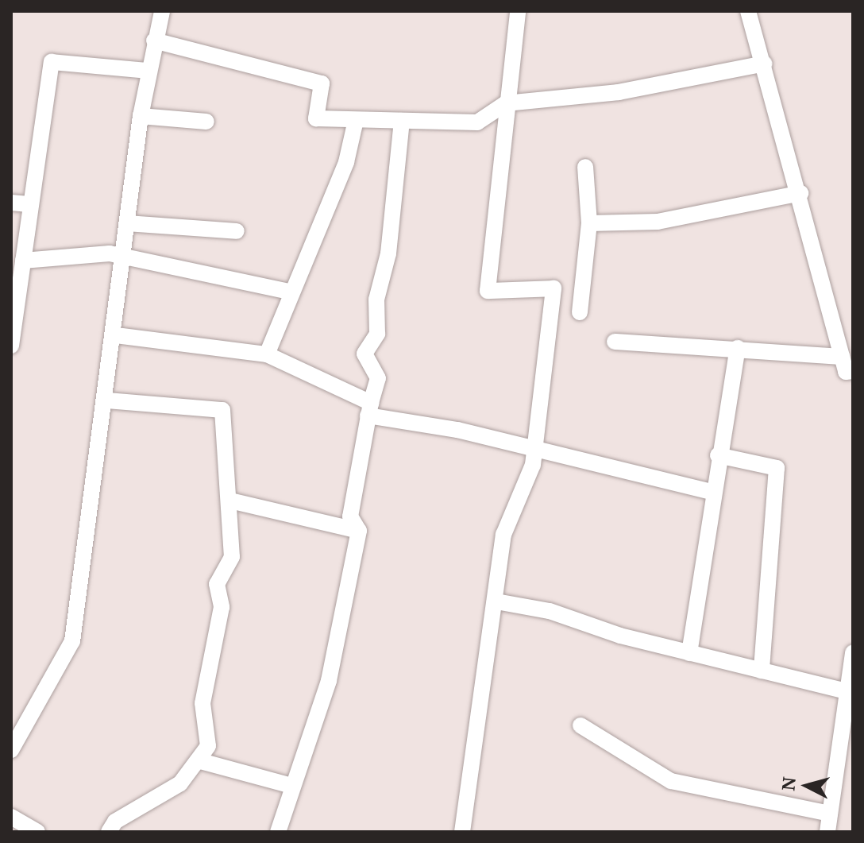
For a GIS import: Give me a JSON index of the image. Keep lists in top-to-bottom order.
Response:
{
  "north": "left"
}
